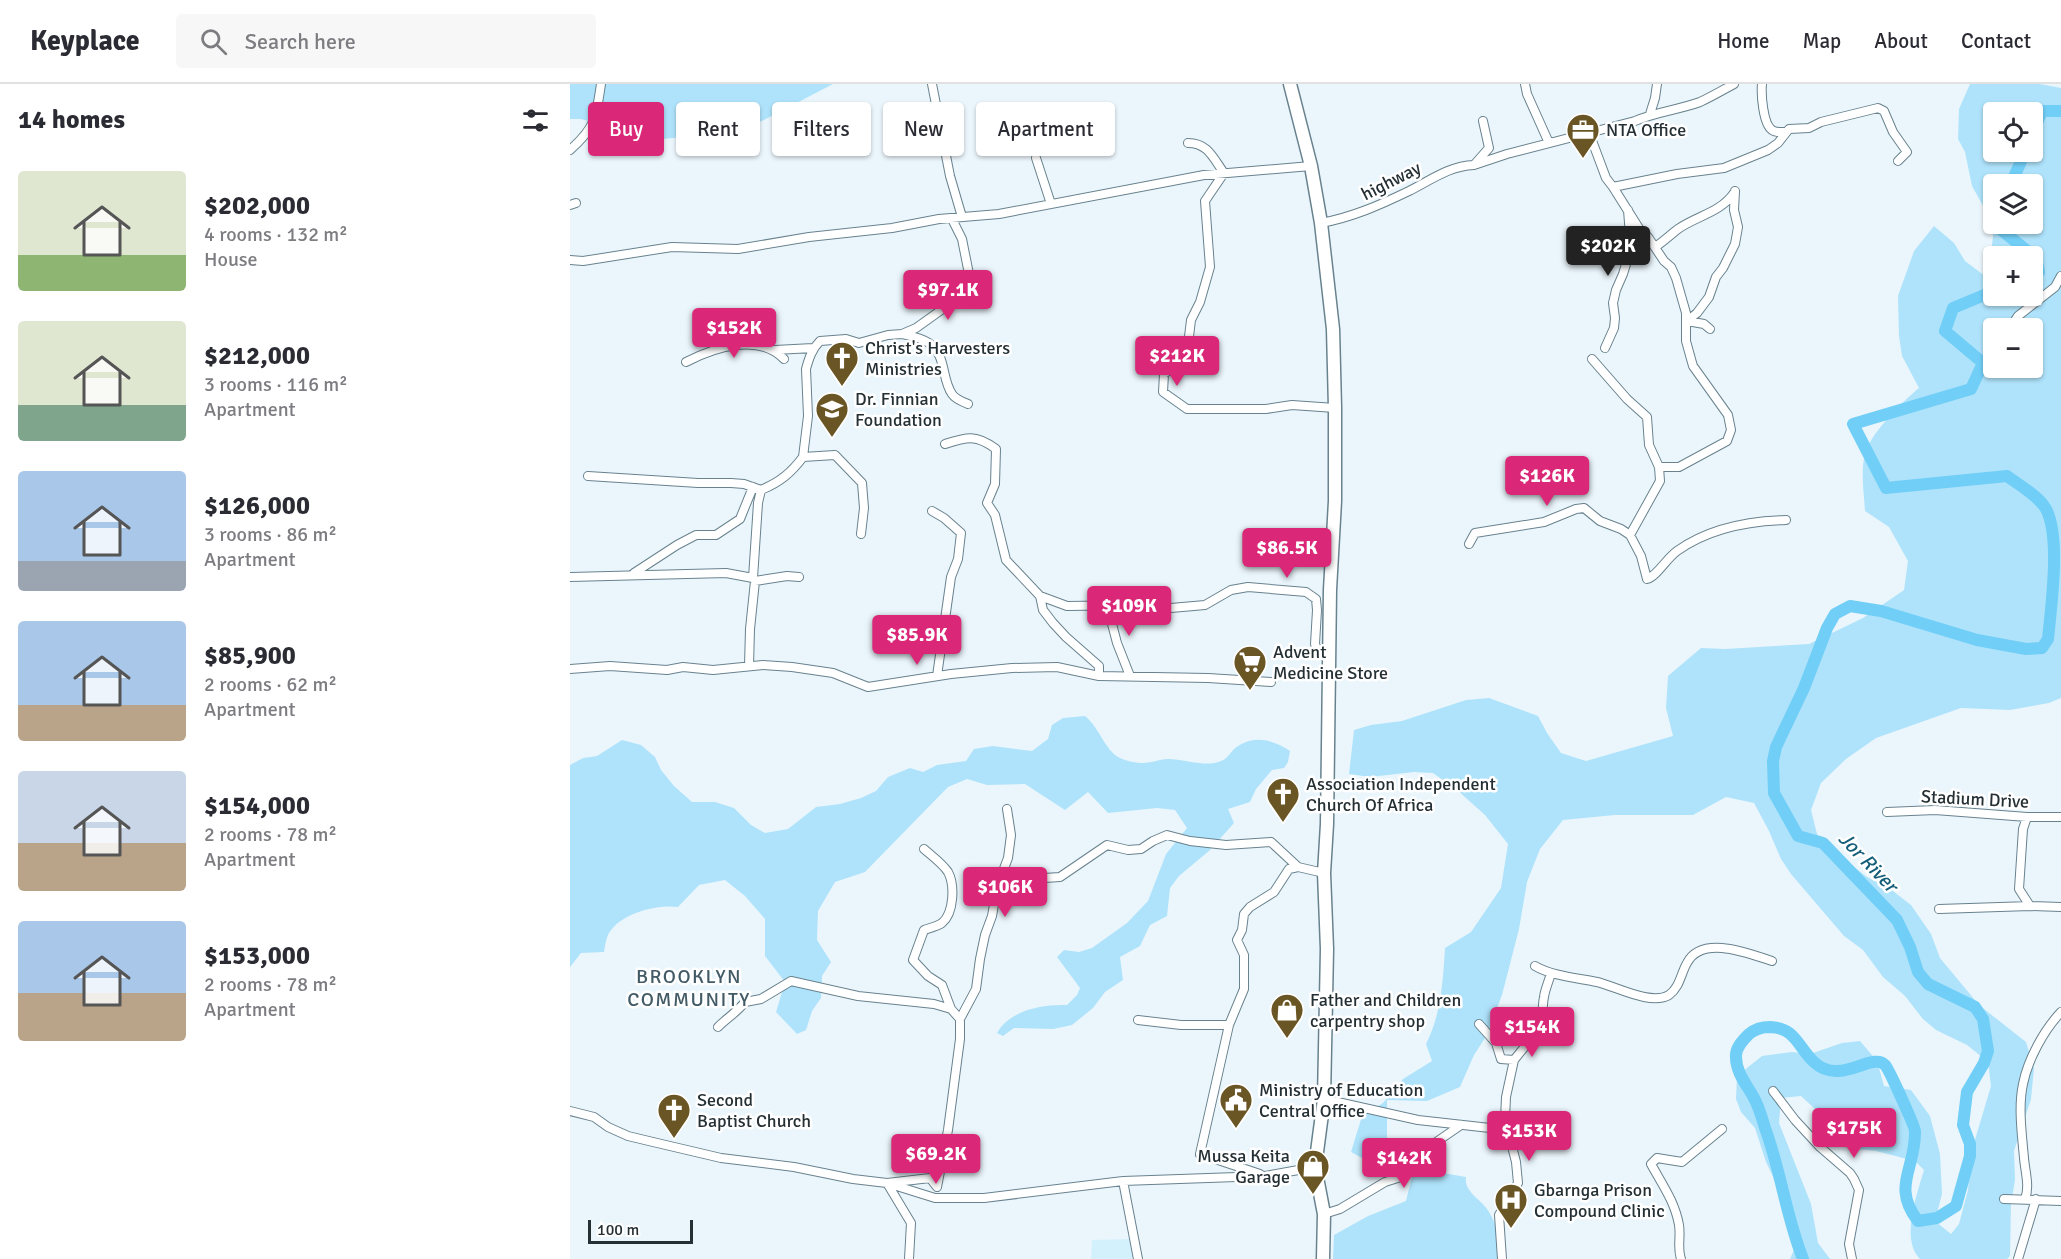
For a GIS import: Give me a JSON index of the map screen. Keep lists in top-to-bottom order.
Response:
{
  "streets": {
    "street": ["highway", "Stadium Drive"]
  },
  "districts": ["BROOKLYN COMMUNITY"],
  "water": ["Jor River"],
  "places": {
    "office": ["NTA Office"],
    "church": ["Christ's Harvesters Ministries", "Association Independent Church Of Africa", "Second Baptist Church"],
    "school or university": ["Dr. Finnian Foundation"],
    "supermarket": ["Advent Medicine Store"],
    "shop": ["Father and Children carpentry shop", "Mussa Keita Garage"],
    "public building": ["Ministry of Education Central Office"],
    "hospital": ["Gbarnga Prison Compound Clinic"]
  },
  "scale_bar": "100 m",
  "page": {
    "header": "Keyplace",
    "search": "Search here",
    "nav": [
      "Home",
      "Map",
      "About",
      "Contact"
    ],
    "heading": "14 homes",
    "map_buttons": ["+", "−"],
    "chip": [
      "Buy",
      "Rent",
      "Filters",
      "New",
      "Apartment"
    ],
    "list": [
      {
        "name": "$202,000",
        "note": "4 rooms · 132 m² · House"
      },
      {
        "name": "$212,000",
        "note": "3 rooms · 116 m² · Apartment"
      },
      {
        "name": "$126,000",
        "note": "3 rooms · 86 m² · Apartment"
      },
      {
        "name": "$85,900",
        "note": "2 rooms · 62 m² · Apartment"
      },
      {
        "name": "$154,000",
        "note": "2 rooms · 78 m² · Apartment"
      },
      {
        "name": "$153,000",
        "note": "2 rooms · 78 m² · Apartment"
      }
    ],
    "price": [
      "$202K",
      "$97.1K",
      "$152K",
      "$212K",
      "$126K",
      "$86.5K",
      "$109K",
      "$85.9K",
      "$106K",
      "$154K",
      "$175K",
      "$153K",
      "$69.2K",
      "$142K"
    ],
    "scale": "100 m"
  }
}
